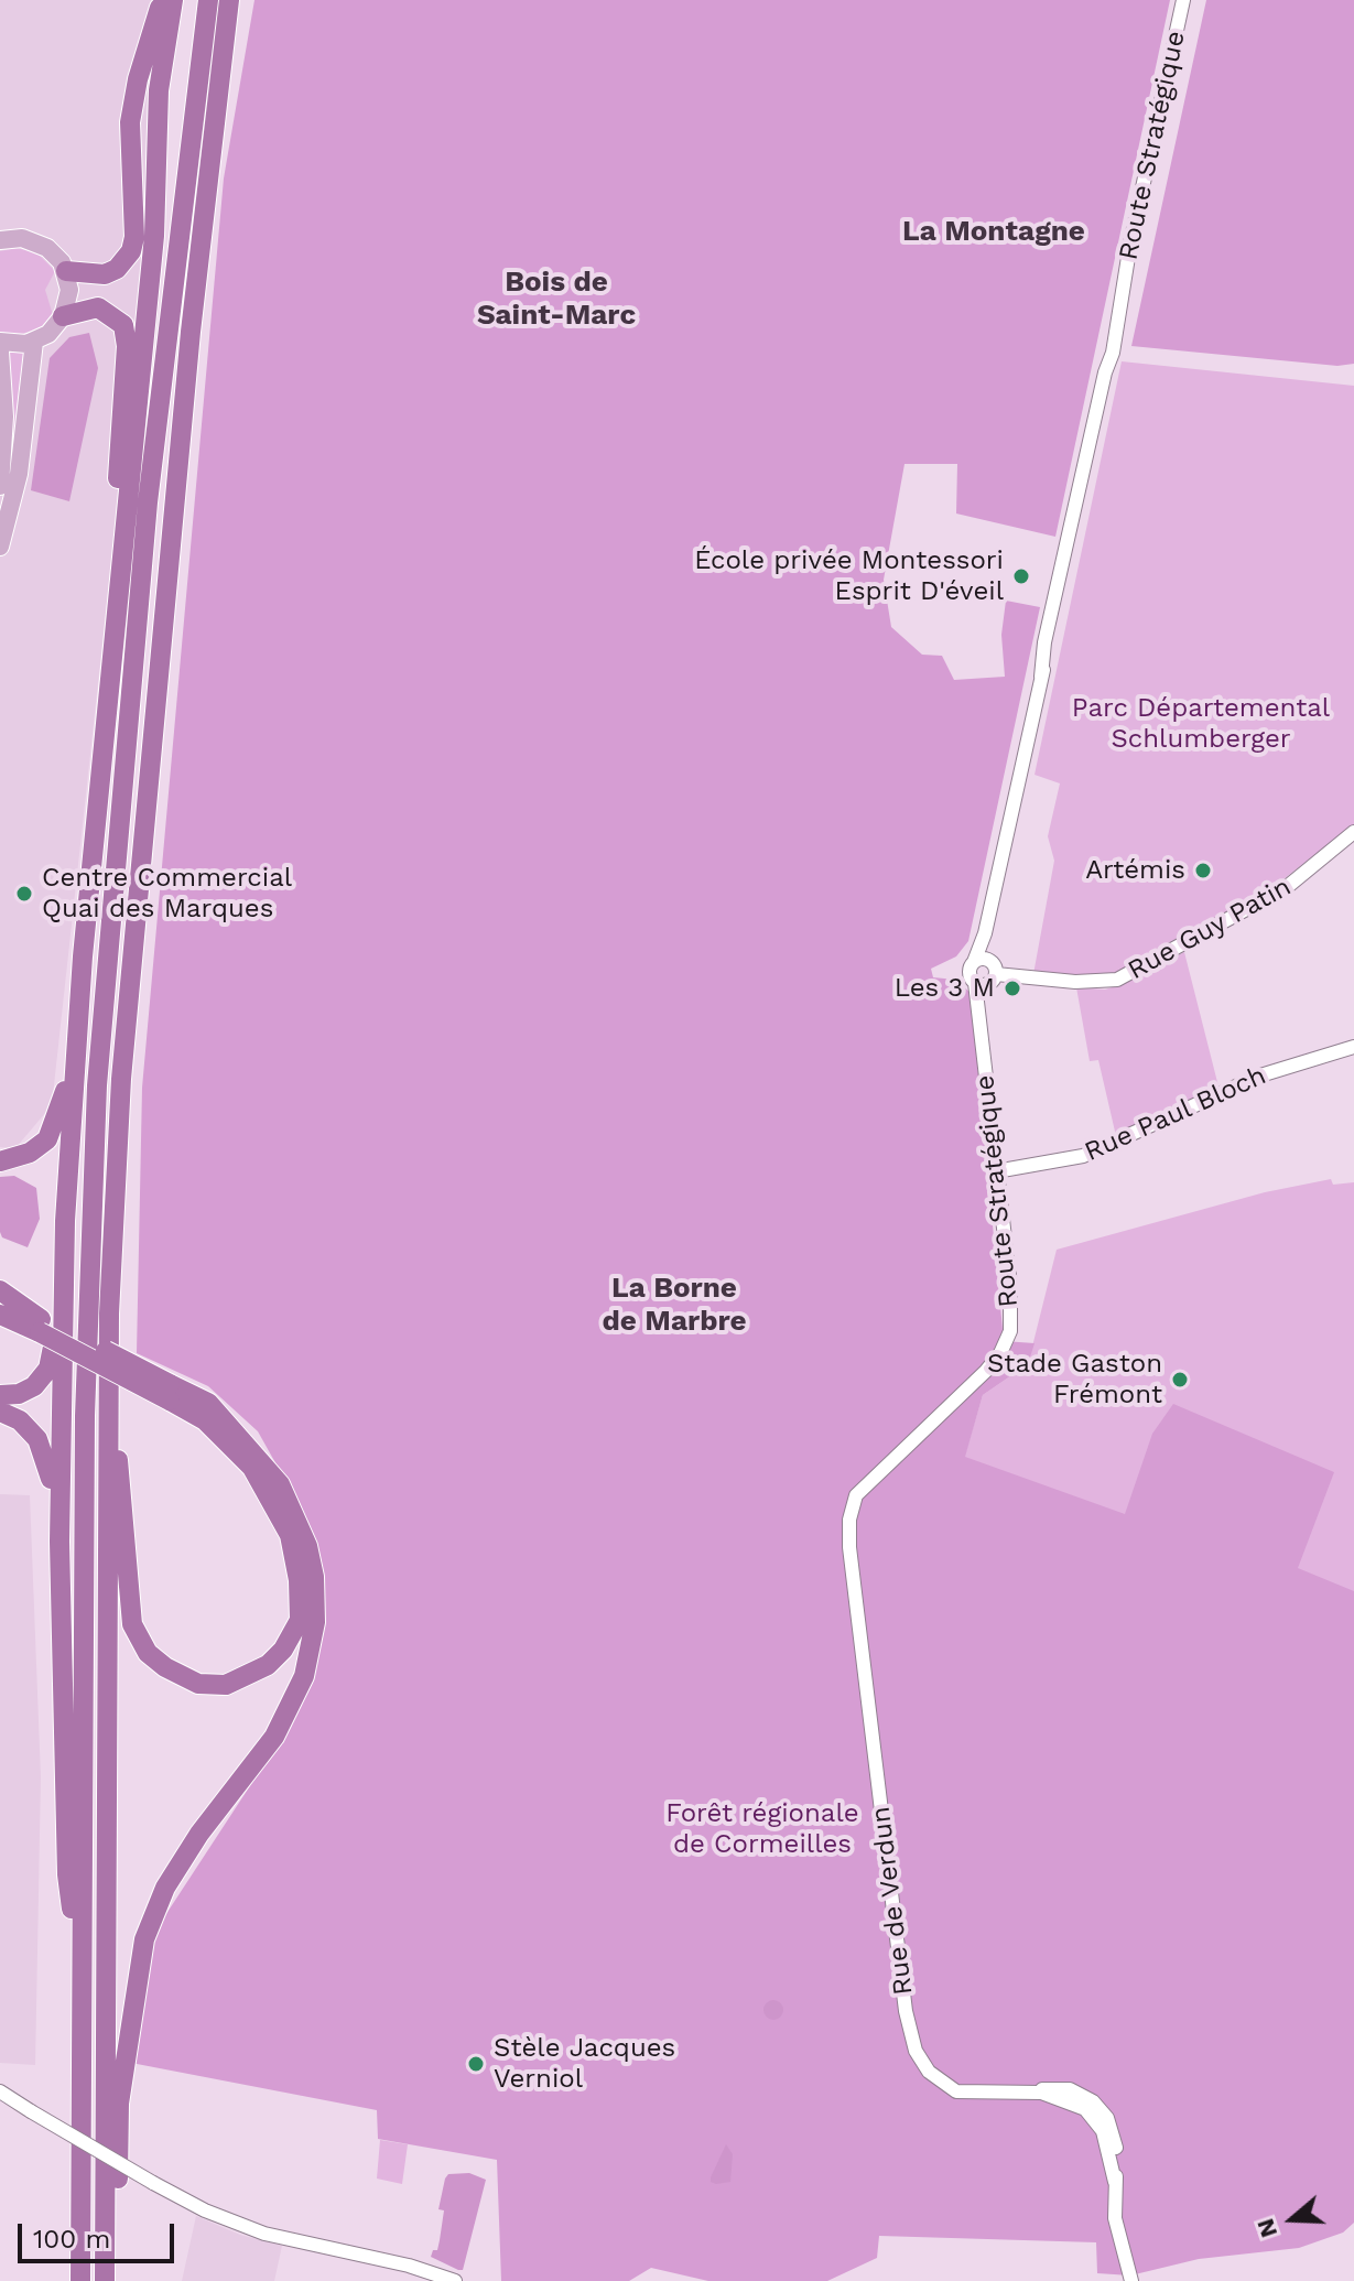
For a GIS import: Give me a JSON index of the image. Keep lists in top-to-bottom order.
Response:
{
  "streets": {
    "street": [
      "Route Stratégique",
      "Rue Guy Patin",
      "Rue Paul Bloch",
      "Rue de Verdun"
    ]
  },
  "crossings": [
    ["Route Stratégique", "Rue Guy Patin"],
    ["Route Stratégique", "Rue Paul Bloch"],
    ["Route Stratégique", "Rue de Verdun"]
  ],
  "districts": ["La Montagne", "Bois de Saint-Marc", "La Borne de Marbre"],
  "parks": ["Parc Départemental Schlumberger", "Forêt régionale de Cormeilles"],
  "places": [
    "École privée Montessori Esprit D'éveil",
    "Artémis",
    "Centre Commercial Quai des Marques",
    "Les 3 M",
    "Stade Gaston Frémont",
    "Stèle Jacques Verniol"
  ],
  "scale_bar": "100 m",
  "north": "left"
}
